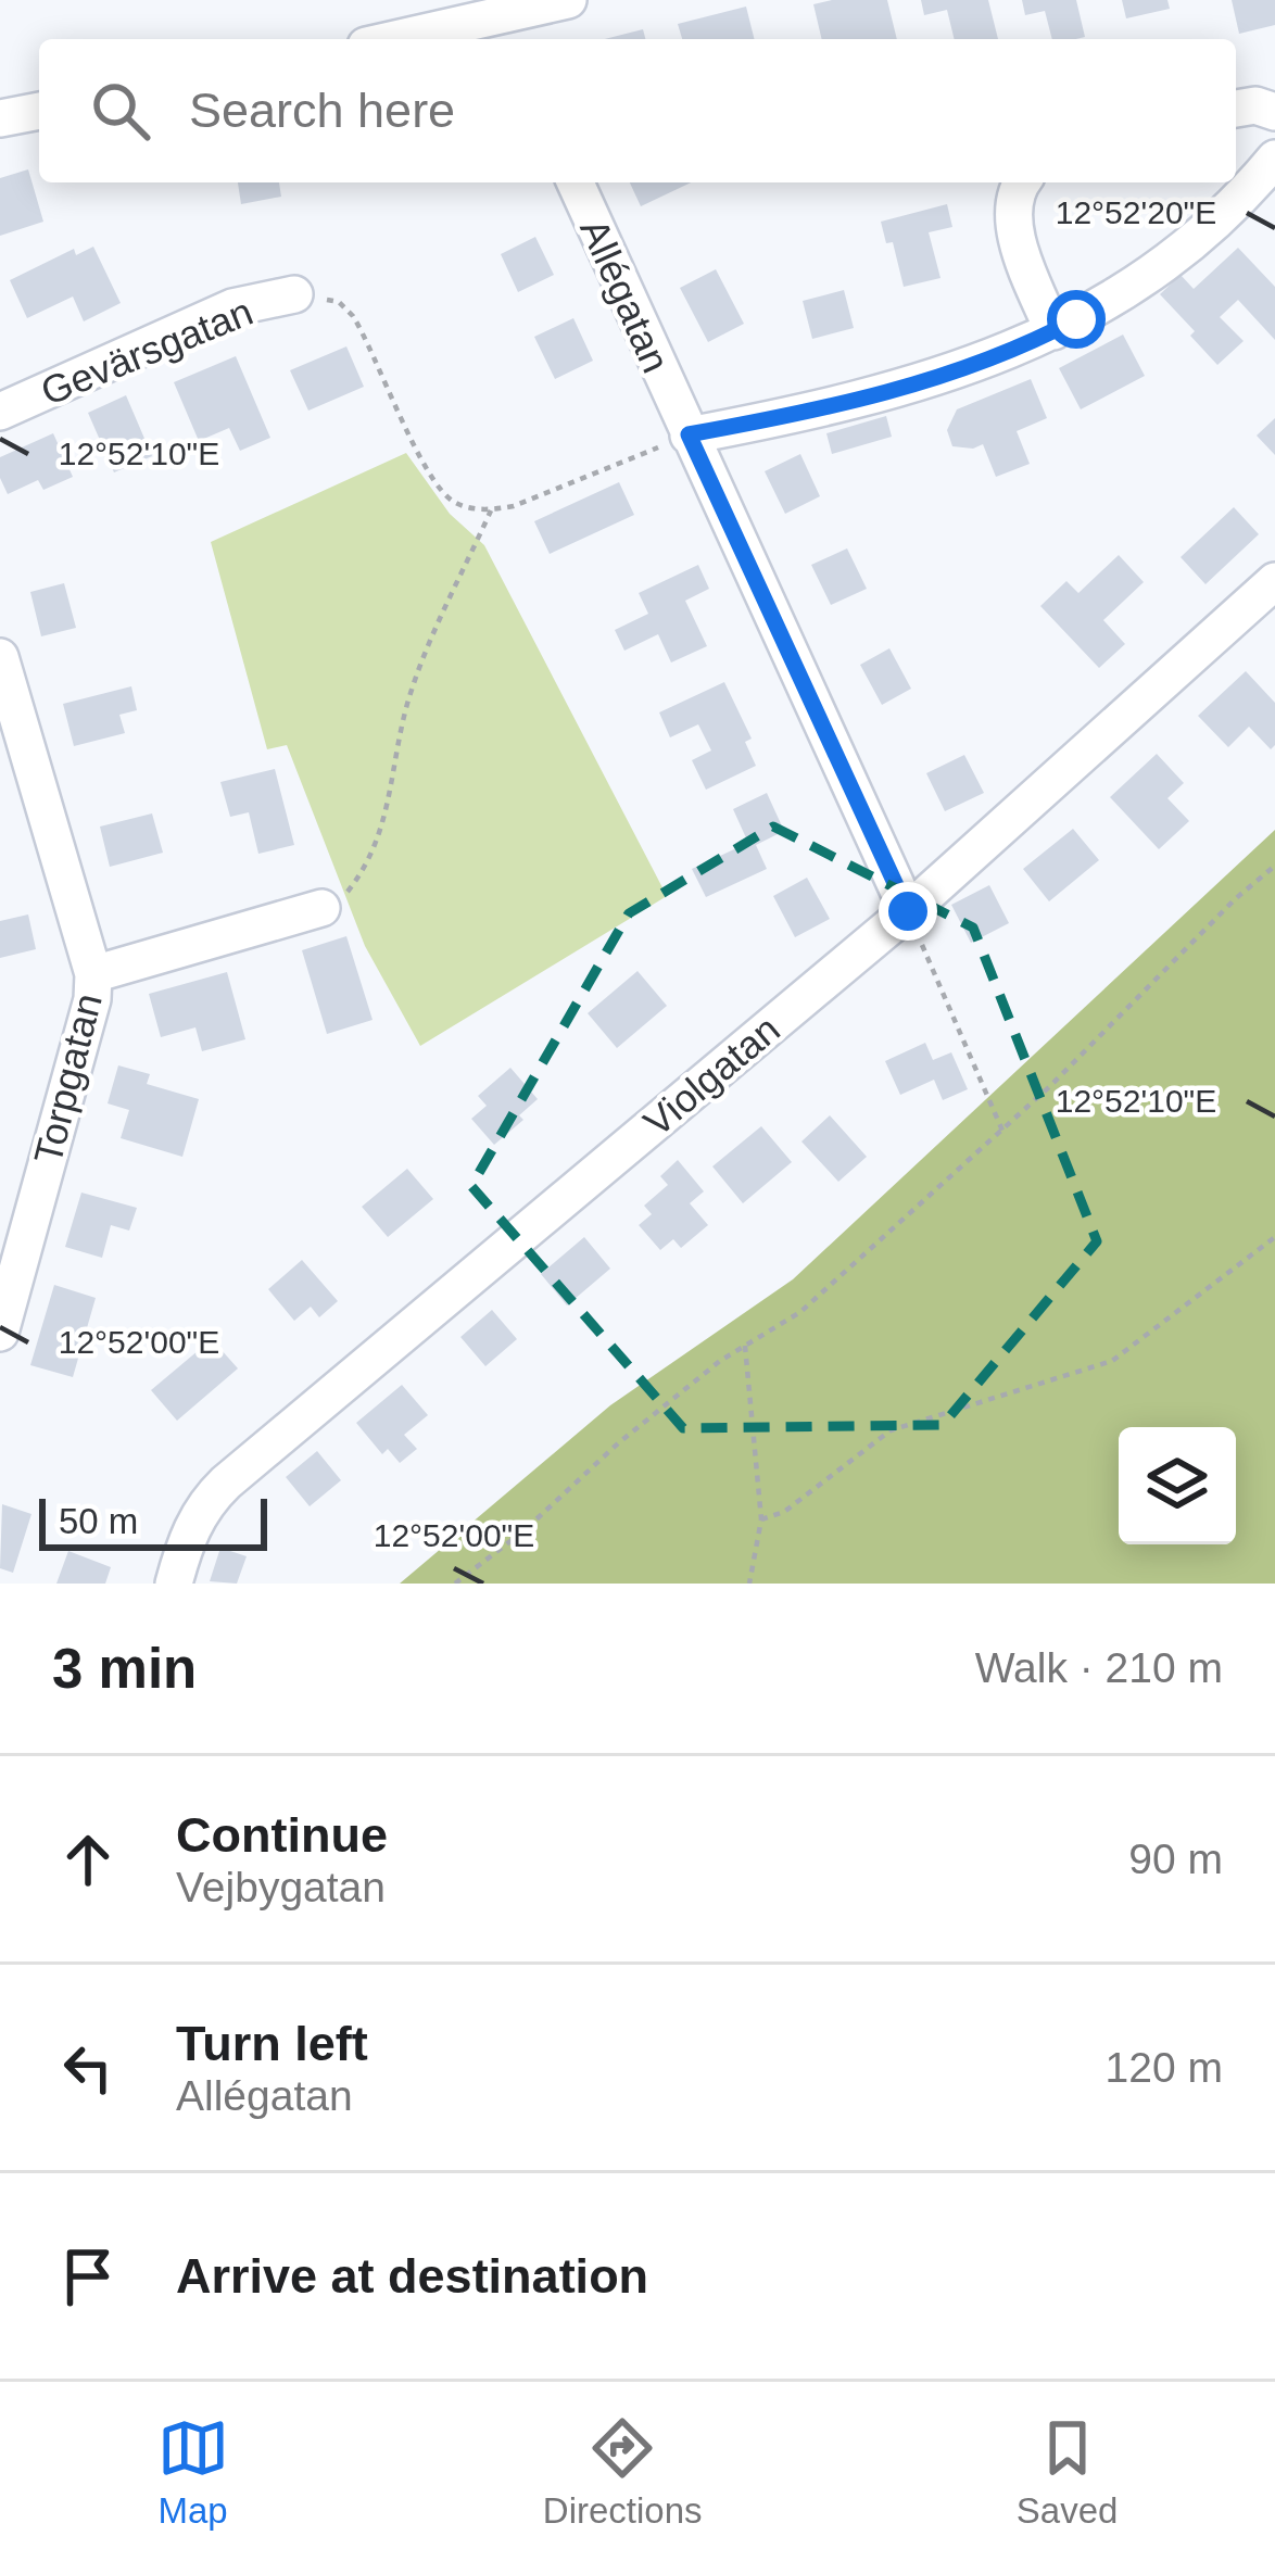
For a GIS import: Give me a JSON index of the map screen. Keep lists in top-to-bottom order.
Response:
{
  "streets": {
    "street": [
      "Allégatan",
      "Gevärsgatan",
      "Violgatan",
      "Torpgatan"
    ]
  },
  "crossings": [
    ["Allégatan", "Violgatan"]
  ],
  "scale_bar": "50 m",
  "page": {
    "search": "Search here",
    "scale": "50 m",
    "heading": ["3 min", "Walk · 210 m"],
    "list": [
      ["Continue", "Vejbygatan", "90 m"],
      ["Turn left", "Allégatan", "120 m"],
      "Arrive at destination"
    ],
    "nav": ["Map", "Directions", "Saved"]
  },
  "coordinates": ["12°52'20\"E", "12°52'10\"E", "12°52'00\"E"]
}
